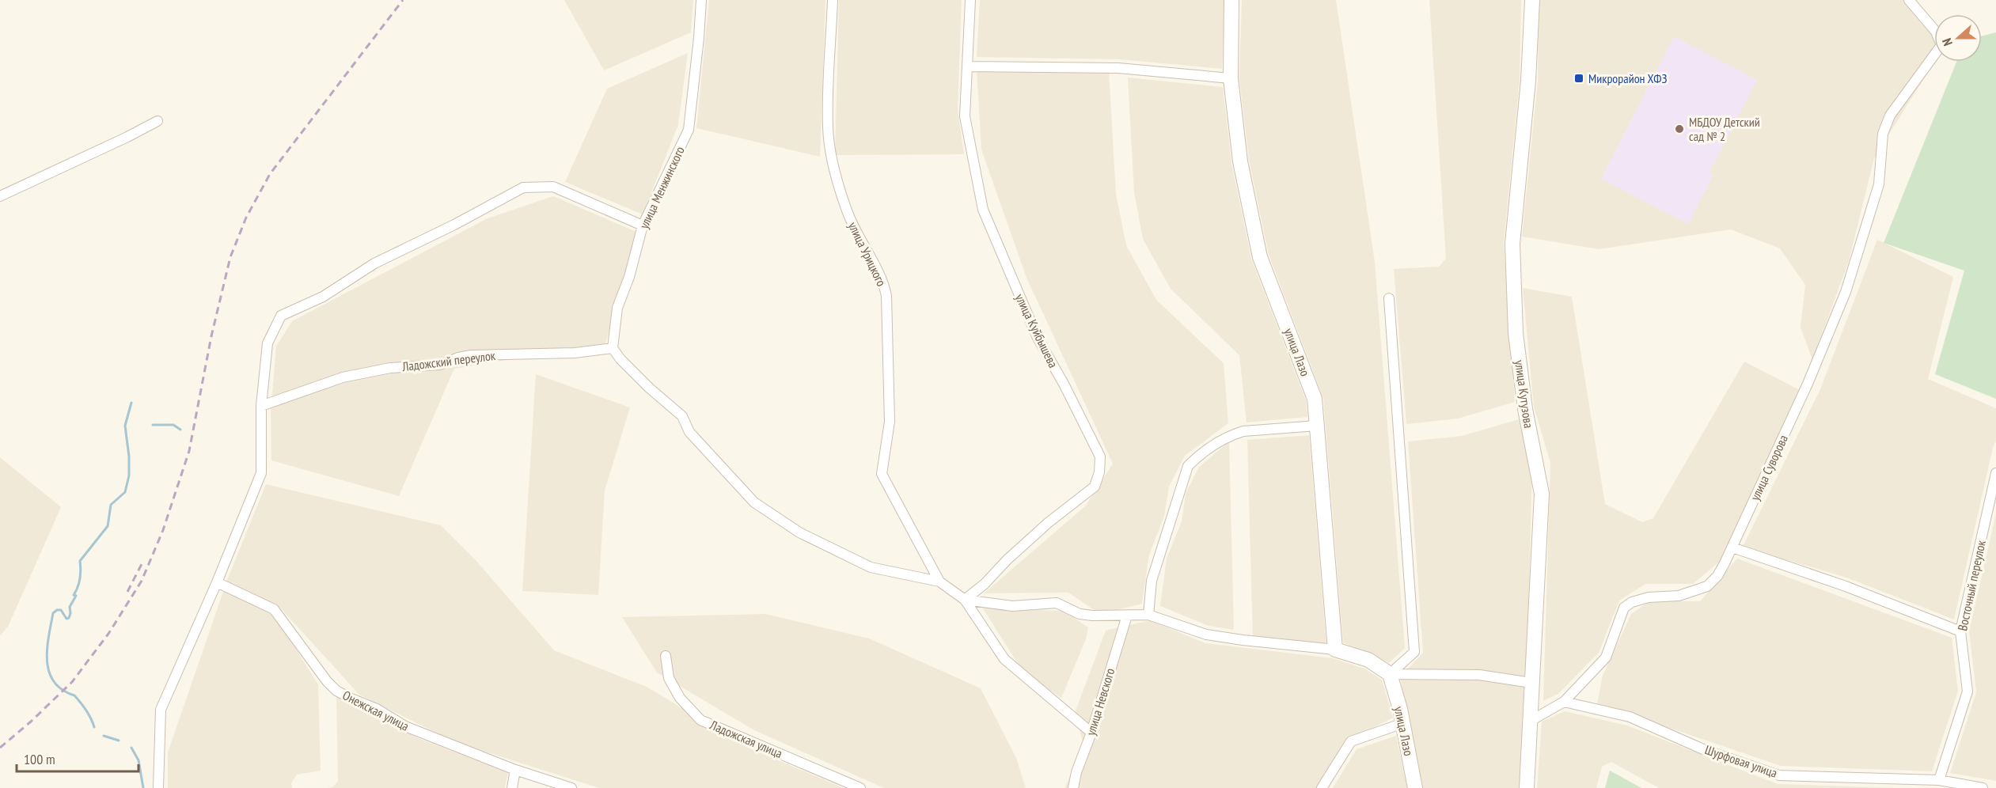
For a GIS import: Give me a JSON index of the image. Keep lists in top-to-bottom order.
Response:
{
  "streets": {
    "street": [
      "улица Менжинского",
      "улица Урицкого",
      "улица Куйбышева",
      "улица Лазо",
      "Ладожский переулок",
      "улица Кутузова",
      "улица Суворова",
      "Восточный переулок",
      "улица Невского",
      "Онежская улица",
      "Ладожская улица",
      "Шурфовая улица"
    ]
  },
  "crossings": [
    ["улица Менжинского", "Ладожский переулок"],
    ["улица Кутузова", "улица Суворова"],
    ["улица Суворова", "Шурфовая улица"],
    ["Восточный переулок", "Шурфовая улица"]
  ],
  "places": {
    "transit": ["Микрорайон ХФЗ"],
    "other": ["МБДОУ Детский сад № 2"]
  },
  "scale_bar": "100 m",
  "north": "left"
}
